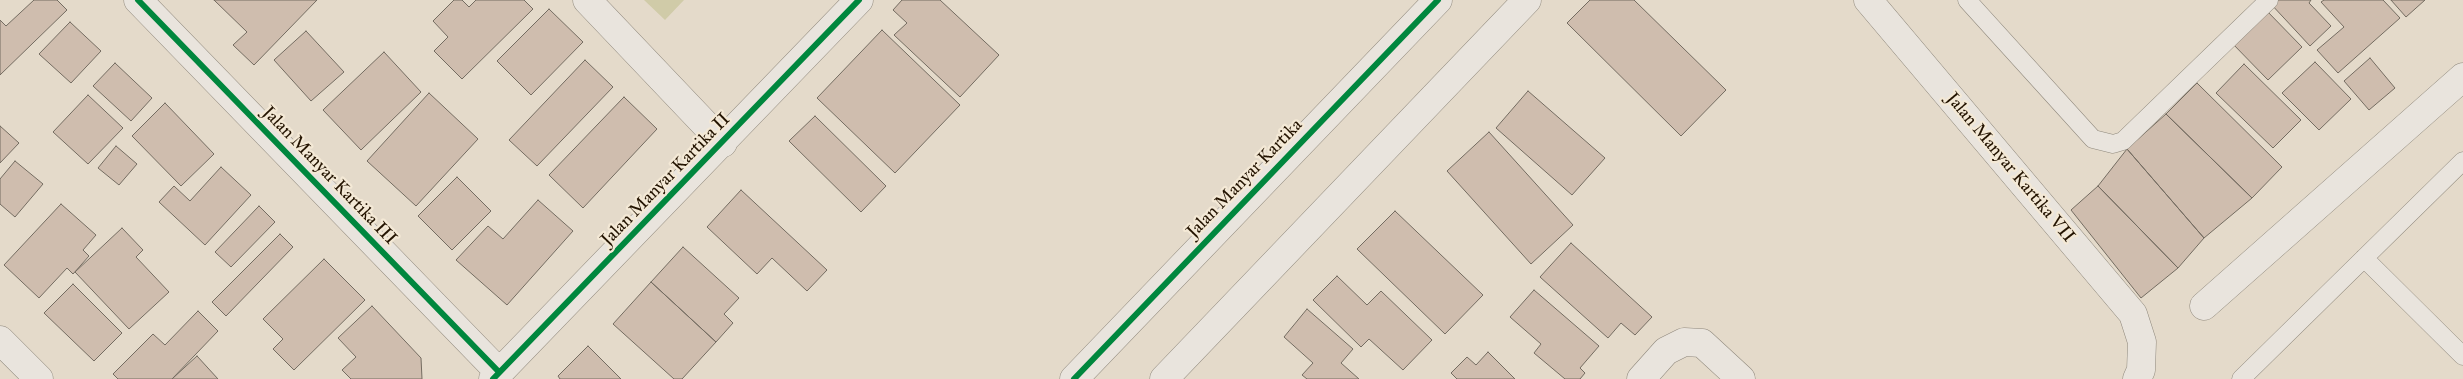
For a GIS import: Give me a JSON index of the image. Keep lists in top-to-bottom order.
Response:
{
  "streets": {
    "street": [
      "Jalan Manyar Kartika VII",
      "Jalan Manyar Kartika III",
      "Jalan Manyar Kartika",
      "Jalan Manyar Kartika II"
    ]
  },
  "crossings": [
    ["Jalan Manyar Kartika III", "Jalan Manyar Kartika II"]
  ]
}
